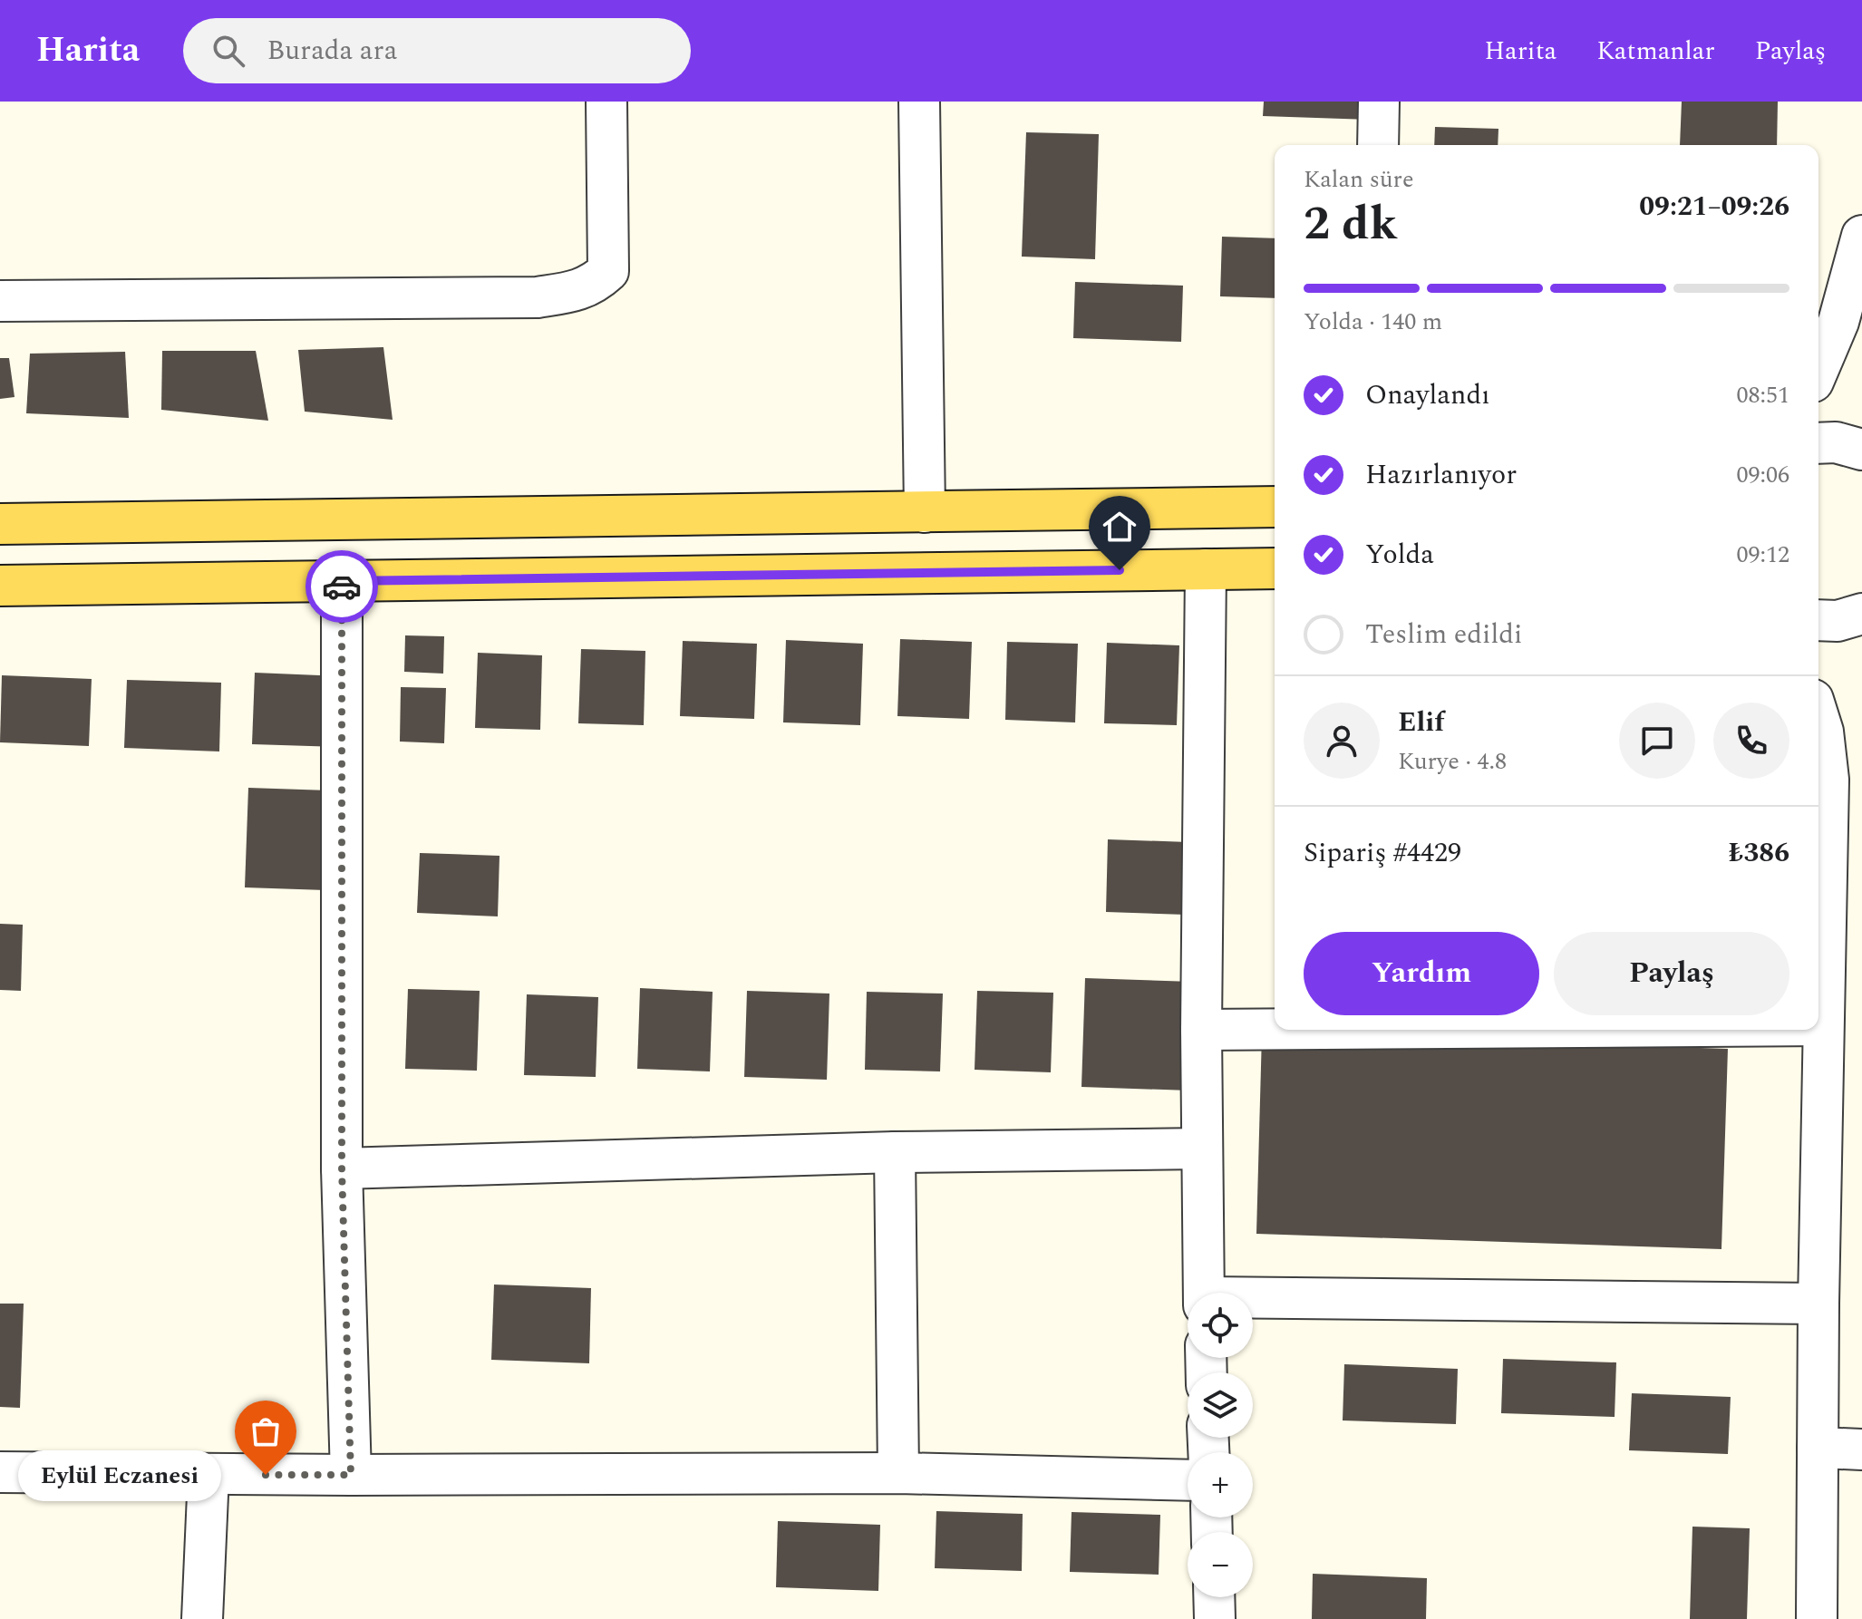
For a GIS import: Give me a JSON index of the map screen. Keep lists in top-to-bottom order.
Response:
{
  "places": ["Eylül Eczanesi"],
  "page": {
    "header": "Harita",
    "search": "Burada ara",
    "nav": ["Harita", "Katmanlar", "Paylaş"],
    "heading": ["2 dk", "Kalan süre", "09:21–09:26"],
    "panel": [
      "Elif",
      "Kurye · 4.8",
      "Sipariş #4429",
      "₺386"
    ],
    "bar": "Yolda · 140 m",
    "list": [
      ["Onaylandı", "08:51"],
      ["Hazırlanıyor", "09:06"],
      ["Yolda", "09:12"],
      "Teslim edildi"
    ],
    "buttons": ["Yardım", "Paylaş"],
    "map_buttons": ["+", "−"],
    "bubble": "Eylül Eczanesi"
  }
}
